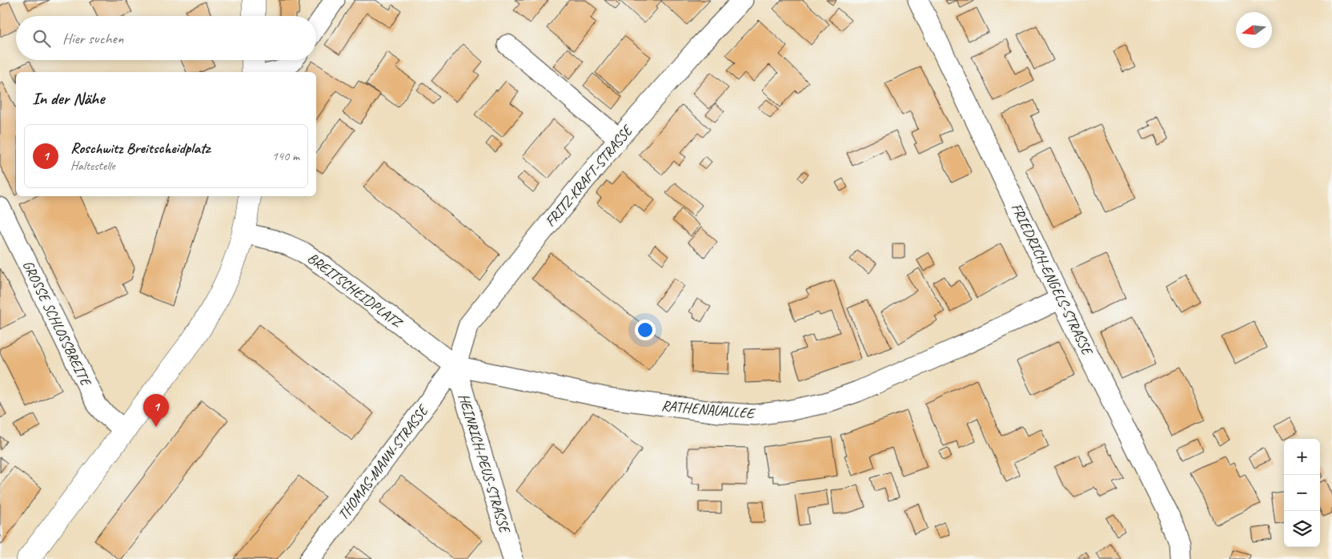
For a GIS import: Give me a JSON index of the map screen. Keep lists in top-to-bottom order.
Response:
{
  "streets": {
    "street": [
      "FRITZ-KRAFT-STRASSE",
      "FRIEDRICH-ENGELS-STRASSE",
      "BREITSCHEIDPLATZ",
      "GROSSE SCHLOSSBREITE",
      "RATHENAUALLEE",
      "THOMAS-MANN-STRASSE",
      "HEINRICH-PEUS-STRASSE"
    ]
  },
  "crossings": [
    ["FRITZ-KRAFT-STRASSE", "BREITSCHEIDPLATZ"],
    ["FRITZ-KRAFT-STRASSE", "RATHENAUALLEE"],
    ["FRITZ-KRAFT-STRASSE", "THOMAS-MANN-STRASSE"],
    ["FRITZ-KRAFT-STRASSE", "HEINRICH-PEUS-STRASSE"],
    ["FRIEDRICH-ENGELS-STRASSE", "RATHENAUALLEE"],
    ["BREITSCHEIDPLATZ", "RATHENAUALLEE"],
    ["BREITSCHEIDPLATZ", "THOMAS-MANN-STRASSE"],
    ["BREITSCHEIDPLATZ", "HEINRICH-PEUS-STRASSE"],
    ["RATHENAUALLEE", "THOMAS-MANN-STRASSE"],
    ["RATHENAUALLEE", "HEINRICH-PEUS-STRASSE"],
    ["THOMAS-MANN-STRASSE", "HEINRICH-PEUS-STRASSE"]
  ],
  "north": "left",
  "page": {
    "search": "Hier suchen",
    "heading": "In der Nähe",
    "list": [
      {
        "mark": "1",
        "name": "Roschwitz Breitscheidplatz",
        "note": "Haltestelle",
        "value": "140 m"
      }
    ],
    "pins": "1",
    "map_buttons": ["+", "−"]
  }
}
